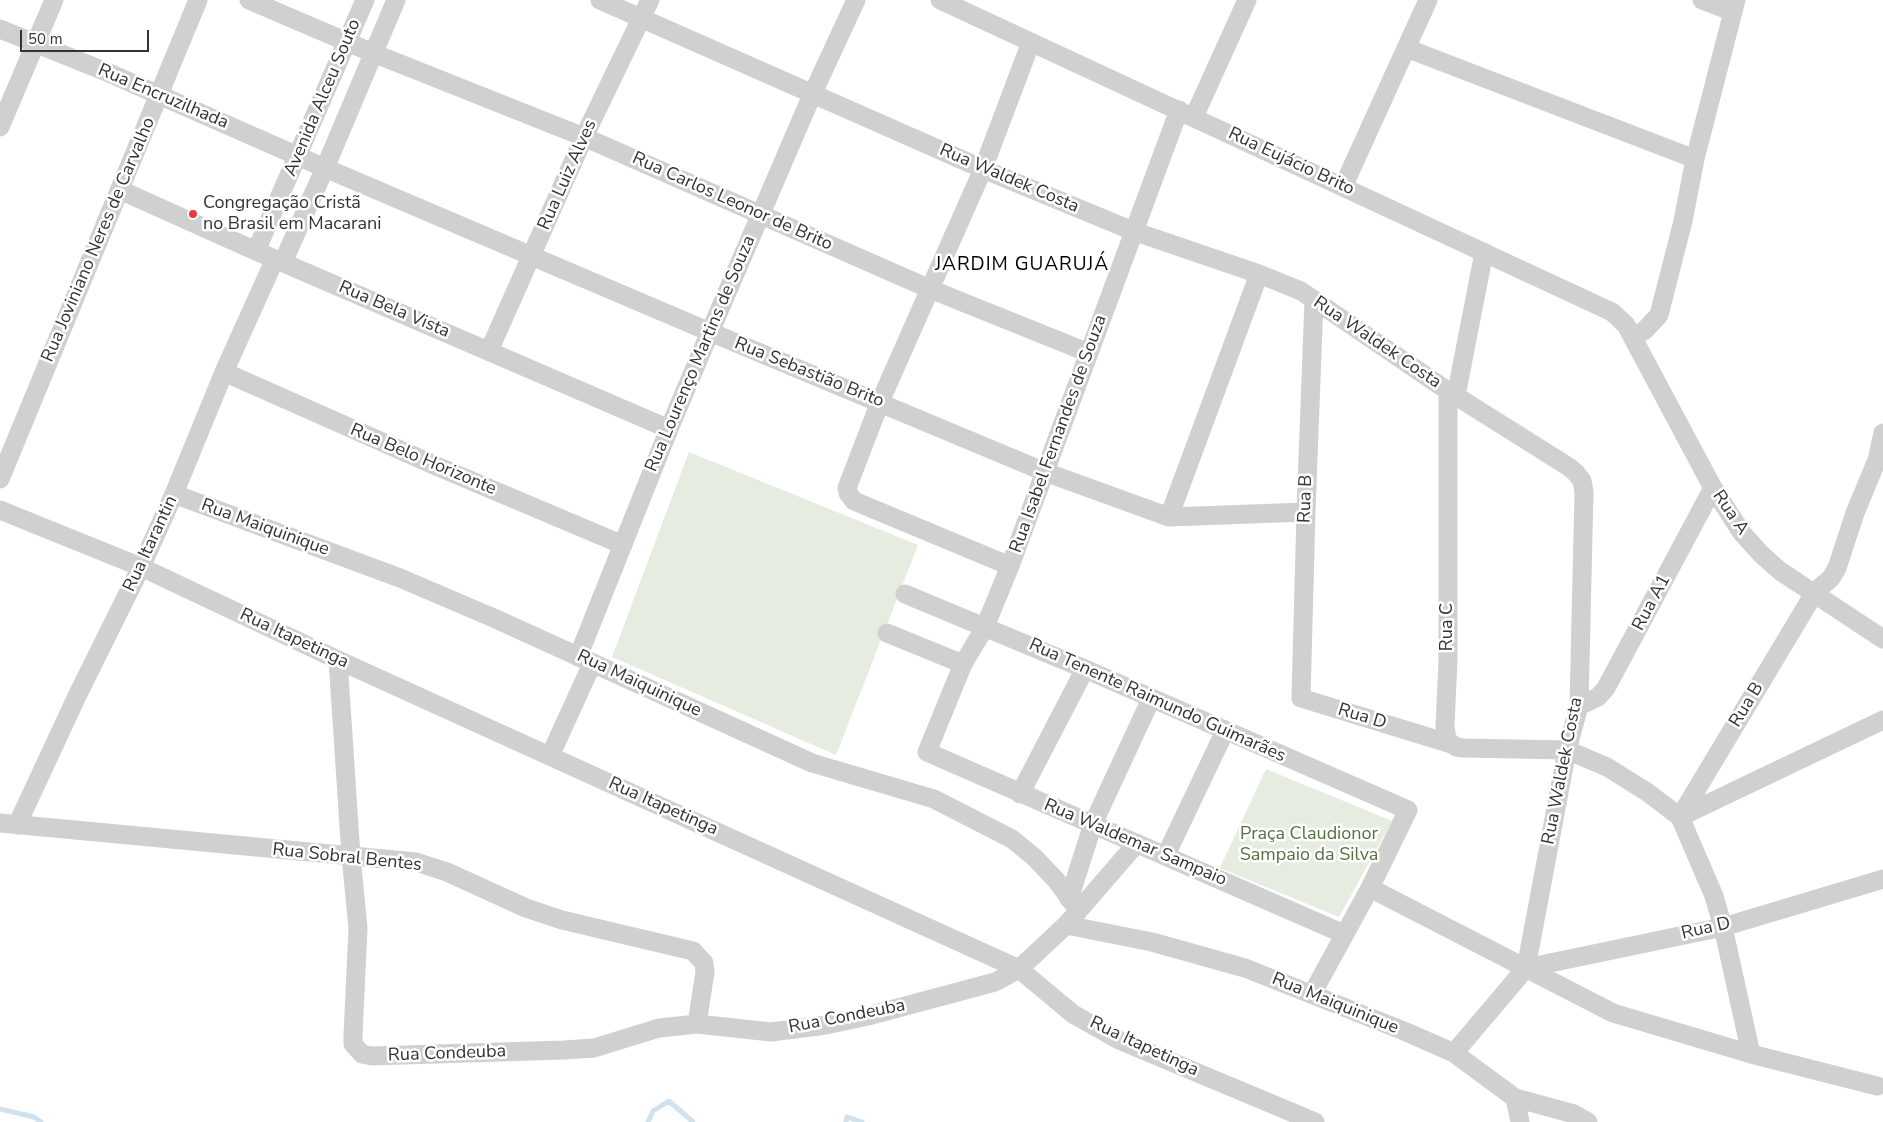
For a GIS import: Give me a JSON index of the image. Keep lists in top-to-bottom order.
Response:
{
  "streets": {
    "street": [
      "Rua Encruzilhada",
      "Avenida Alceu Souto",
      "Rua Eujácio Brito",
      "Rua Luiz Alves",
      "Rua Waldek Costa",
      "Rua Carlos Leonor de Brito",
      "Rua Joviniano Neres de Carvalho",
      "Rua Bela Vista",
      "Rua Lourenço Martins de Souza",
      "Rua Sebastião Brito",
      "Rua Isabel Fernandes de Souza",
      "Rua Belo Horizonte",
      "Rua B",
      "Rua A",
      "Rua Maiquinique",
      "Rua Itarantin",
      "Rua A1",
      "Rua C",
      "Rua Itapetinga",
      "Rua Tenente Raimundo Guimarães",
      "Rua D",
      "Rua Waldemar Sampaio",
      "Rua Sobral Bentes",
      "Rua Condeuba"
    ]
  },
  "crossings": [
    ["Rua Encruzilhada", "Avenida Alceu Souto"],
    ["Rua Encruzilhada", "Rua Joviniano Neres de Carvalho"],
    ["Rua Encruzilhada", "Rua Sebastião Brito"],
    ["Avenida Alceu Souto", "Rua Carlos Leonor de Brito"],
    ["Avenida Alceu Souto", "Rua Bela Vista"],
    ["Avenida Alceu Souto", "Rua Sebastião Brito"],
    ["Avenida Alceu Souto", "Rua Itarantin"],
    ["Rua Eujácio Brito", "Rua Isabel Fernandes de Souza"],
    ["Rua Eujácio Brito", "Rua A"],
    ["Rua Eujácio Brito", "Rua C"],
    ["Rua Luiz Alves", "Rua Waldek Costa"],
    ["Rua Luiz Alves", "Rua Carlos Leonor de Brito"],
    ["Rua Luiz Alves", "Rua Bela Vista"],
    ["Rua Luiz Alves", "Rua Sebastião Brito"],
    ["Rua Waldek Costa", "Rua Lourenço Martins de Souza"],
    ["Rua Waldek Costa", "Rua Isabel Fernandes de Souza"],
    ["Rua Waldek Costa", "Rua B"],
    ["Rua Waldek Costa", "Rua Maiquinique"],
    ["Rua Waldek Costa", "Rua A1"],
    ["Rua Waldek Costa", "Rua C"],
    ["Rua Waldek Costa", "Rua D"],
    ["Rua Carlos Leonor de Brito", "Rua Lourenço Martins de Souza"],
    ["Rua Carlos Leonor de Brito", "Rua Isabel Fernandes de Souza"],
    ["Rua Joviniano Neres de Carvalho", "Rua Bela Vista"],
    ["Rua Bela Vista", "Rua Lourenço Martins de Souza"],
    ["Rua Bela Vista", "Rua Itarantin"],
    ["Rua Lourenço Martins de Souza", "Rua Sebastião Brito"],
    ["Rua Lourenço Martins de Souza", "Rua Belo Horizonte"],
    ["Rua Lourenço Martins de Souza", "Rua Maiquinique"],
    ["Rua Lourenço Martins de Souza", "Rua Itapetinga"],
    ["Rua Sebastião Brito", "Rua Isabel Fernandes de Souza"],
    ["Rua Sebastião Brito", "Rua B"],
    ["Rua Isabel Fernandes de Souza", "Rua Tenente Raimundo Guimarães"],
    ["Rua Isabel Fernandes de Souza", "Rua Waldemar Sampaio"],
    ["Rua Belo Horizonte", "Rua Itarantin"],
    ["Rua B", "Rua A"],
    ["Rua B", "Rua D"],
    ["Rua A", "Rua A1"],
    ["Rua Maiquinique", "Rua Itarantin"],
    ["Rua Maiquinique", "Rua Condeuba"],
    ["Rua Itarantin", "Rua Itapetinga"],
    ["Rua Itarantin", "Rua Sobral Bentes"],
    ["Rua C", "Rua D"],
    ["Rua Itapetinga", "Rua Condeuba"],
    ["Rua Waldemar Sampaio", "Rua Condeuba"],
    ["Rua Sobral Bentes", "Rua Condeuba"]
  ],
  "districts": ["JARDIM GUARUJÁ"],
  "parks": ["Praça Claudionor Sampaio da Silva"],
  "places": ["Congregação Cristã no Brasil em Macarani"],
  "scale_bar": "50 m"
}
